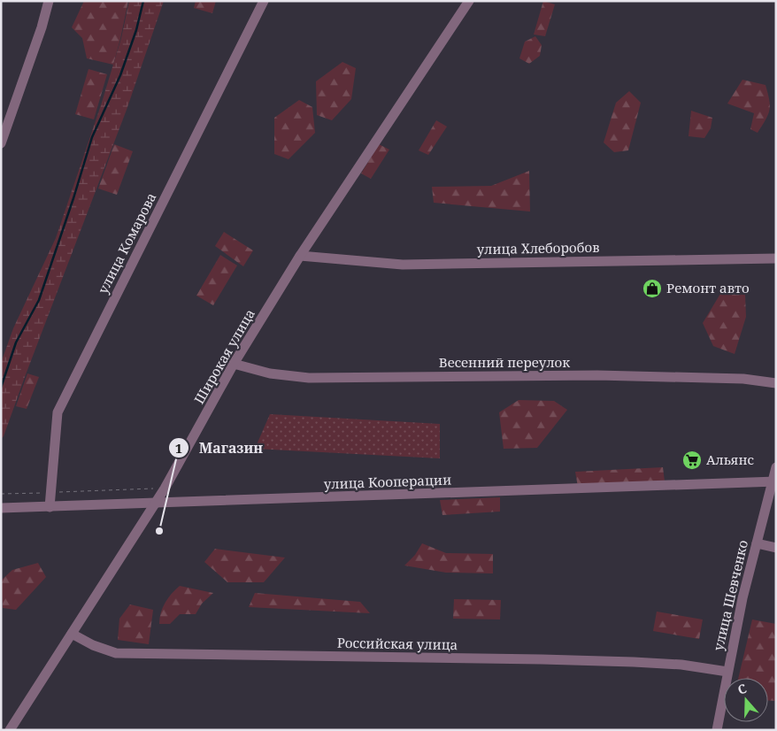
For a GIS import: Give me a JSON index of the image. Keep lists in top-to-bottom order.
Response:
{
  "streets": {
    "street": [
      "улица Комарова",
      "улица Хлеборобов",
      "Широкая улица",
      "Весенний переулок",
      "улица Кооперации",
      "улица Шевченко",
      "Российская улица"
    ]
  },
  "crossings": [
    ["улица Комарова", "улица Кооперации"],
    ["улица Хлеборобов", "Широкая улица"],
    ["Широкая улица", "Весенний переулок"],
    ["Широкая улица", "улица Кооперации"],
    ["Широкая улица", "Российская улица"],
    ["улица Кооперации", "улица Шевченко"],
    ["улица Шевченко", "Российская улица"]
  ],
  "places": {
    "shop": ["Ремонт авто"],
    "supermarket": ["Альянс"],
    "other": ["Магазин"]
  },
  "north": "top"
}
